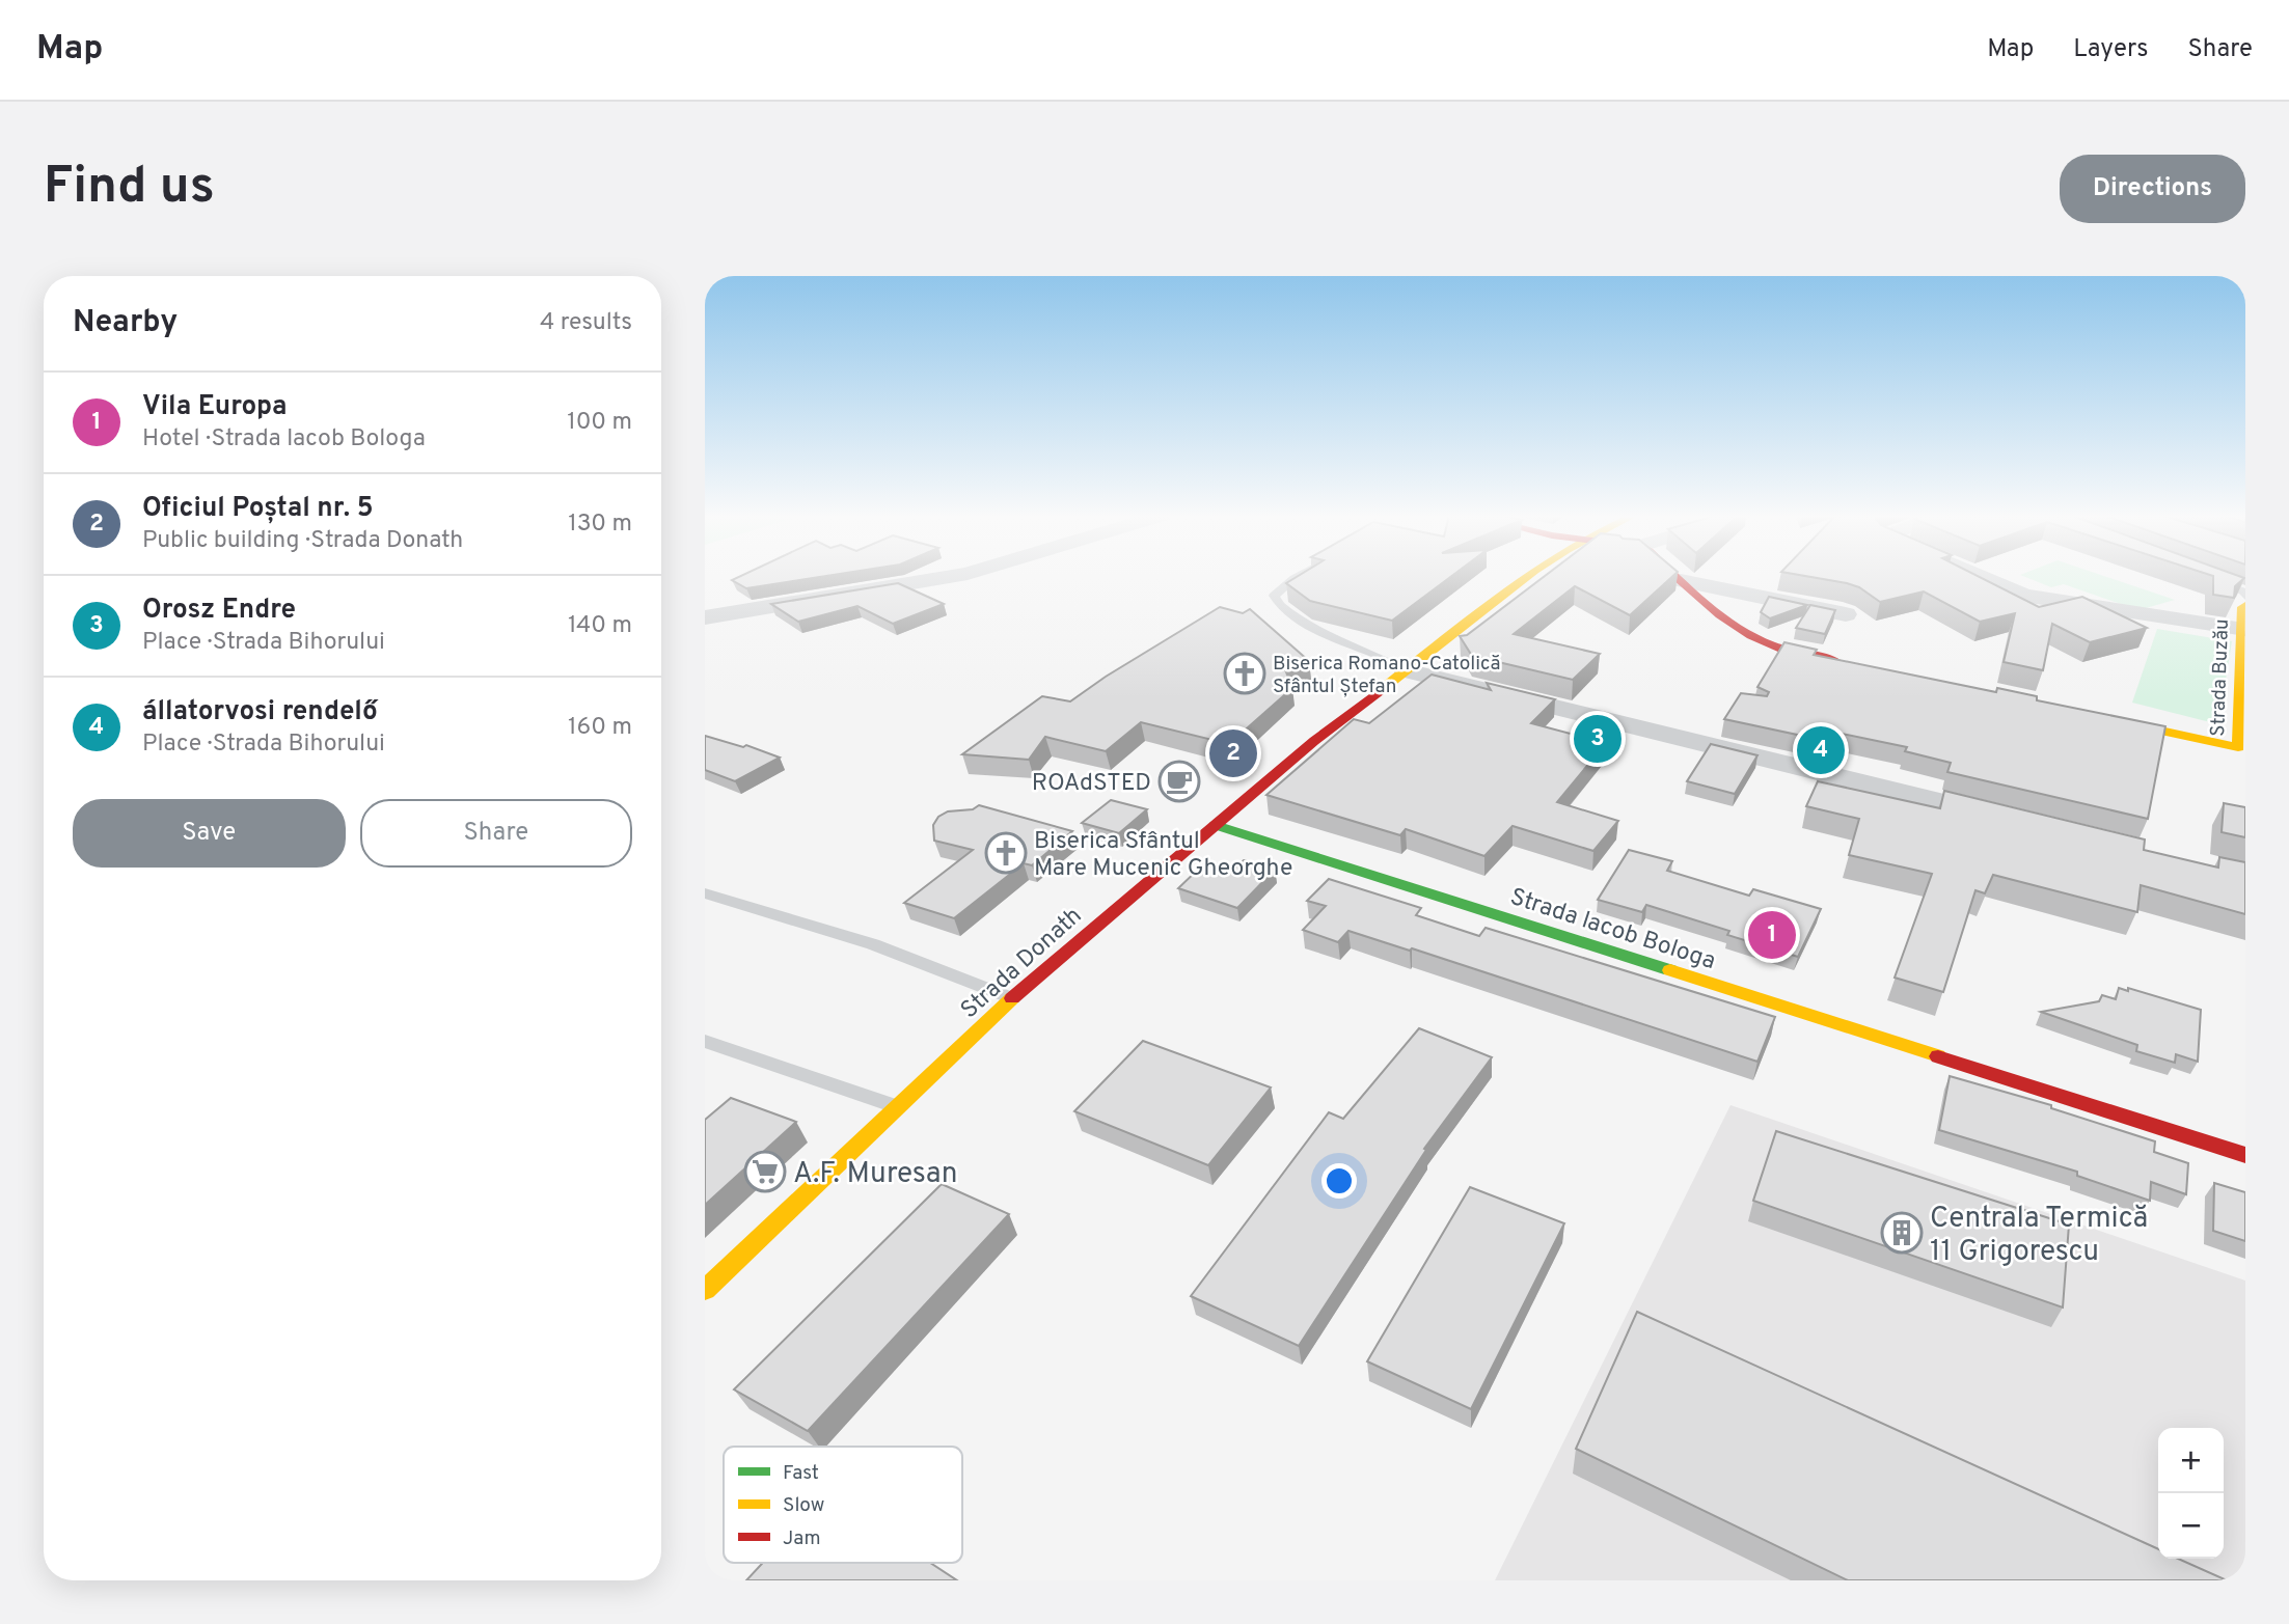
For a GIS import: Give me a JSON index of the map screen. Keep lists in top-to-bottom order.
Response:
{
  "streets": {
    "street": ["Strada Buzău", "Strada Iacob Bologa", "Strada Donath"]
  },
  "crossings": [
    ["Strada Iacob Bologa", "Strada Donath"]
  ],
  "places": {
    "church": ["Biserica Romano-Catolică Sfântul Ștefan", "Biserica Sfântul Mare Mucenic Gheorghe"],
    "cafe": ["ROAdSTED"],
    "supermarket": ["A.F. Muresan"],
    "building": ["Centrala Termică 11 Grigorescu"]
  },
  "legend": ["Fast", "Slow", "Jam"],
  "page": {
    "header": "Map",
    "nav": ["Map", "Layers", "Share"],
    "buttons": [
      "Directions",
      ["Save", "Share"]
    ],
    "title": "Find us",
    "heading": ["Nearby", "4 results"],
    "list": [
      {
        "mark": "1",
        "name": "Vila Europa",
        "note": "Hotel · Strada Iacob Bologa",
        "value": "100 m"
      },
      {
        "mark": "2",
        "name": "Oficiul Poștal nr. 5",
        "note": "Public building · Strada Donath",
        "value": "130 m"
      },
      {
        "mark": "3",
        "name": "Orosz Endre",
        "note": "Place · Strada Bihorului",
        "value": "140 m"
      },
      {
        "mark": "4",
        "name": "állatorvosi rendelő",
        "note": "Place · Strada Bihorului",
        "value": "160 m"
      }
    ],
    "pins": [
      "3",
      "4",
      "2",
      "1"
    ],
    "map_buttons": ["+", "−"]
  }
}
